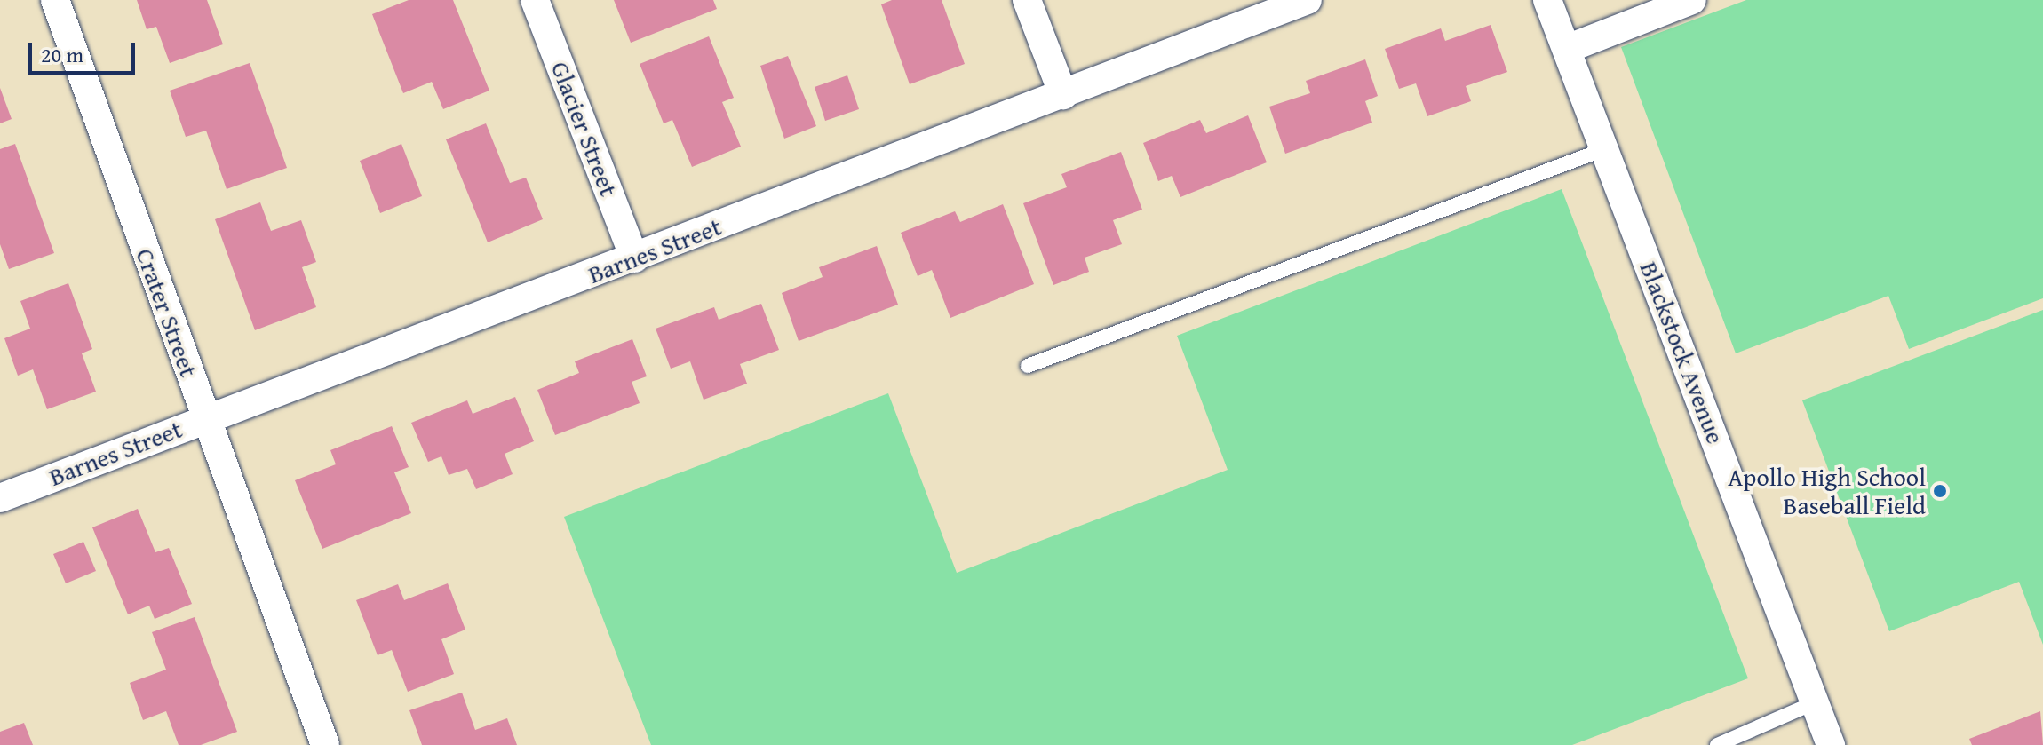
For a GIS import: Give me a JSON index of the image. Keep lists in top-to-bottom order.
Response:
{
  "streets": {
    "street": [
      "Glacier Street",
      "Barnes Street",
      "Crater Street",
      "Blackstock Avenue"
    ]
  },
  "crossings": [
    ["Glacier Street", "Barnes Street"],
    ["Barnes Street", "Crater Street"]
  ],
  "places": ["Apollo High School Baseball Field"],
  "scale_bar": "20 m"
}
